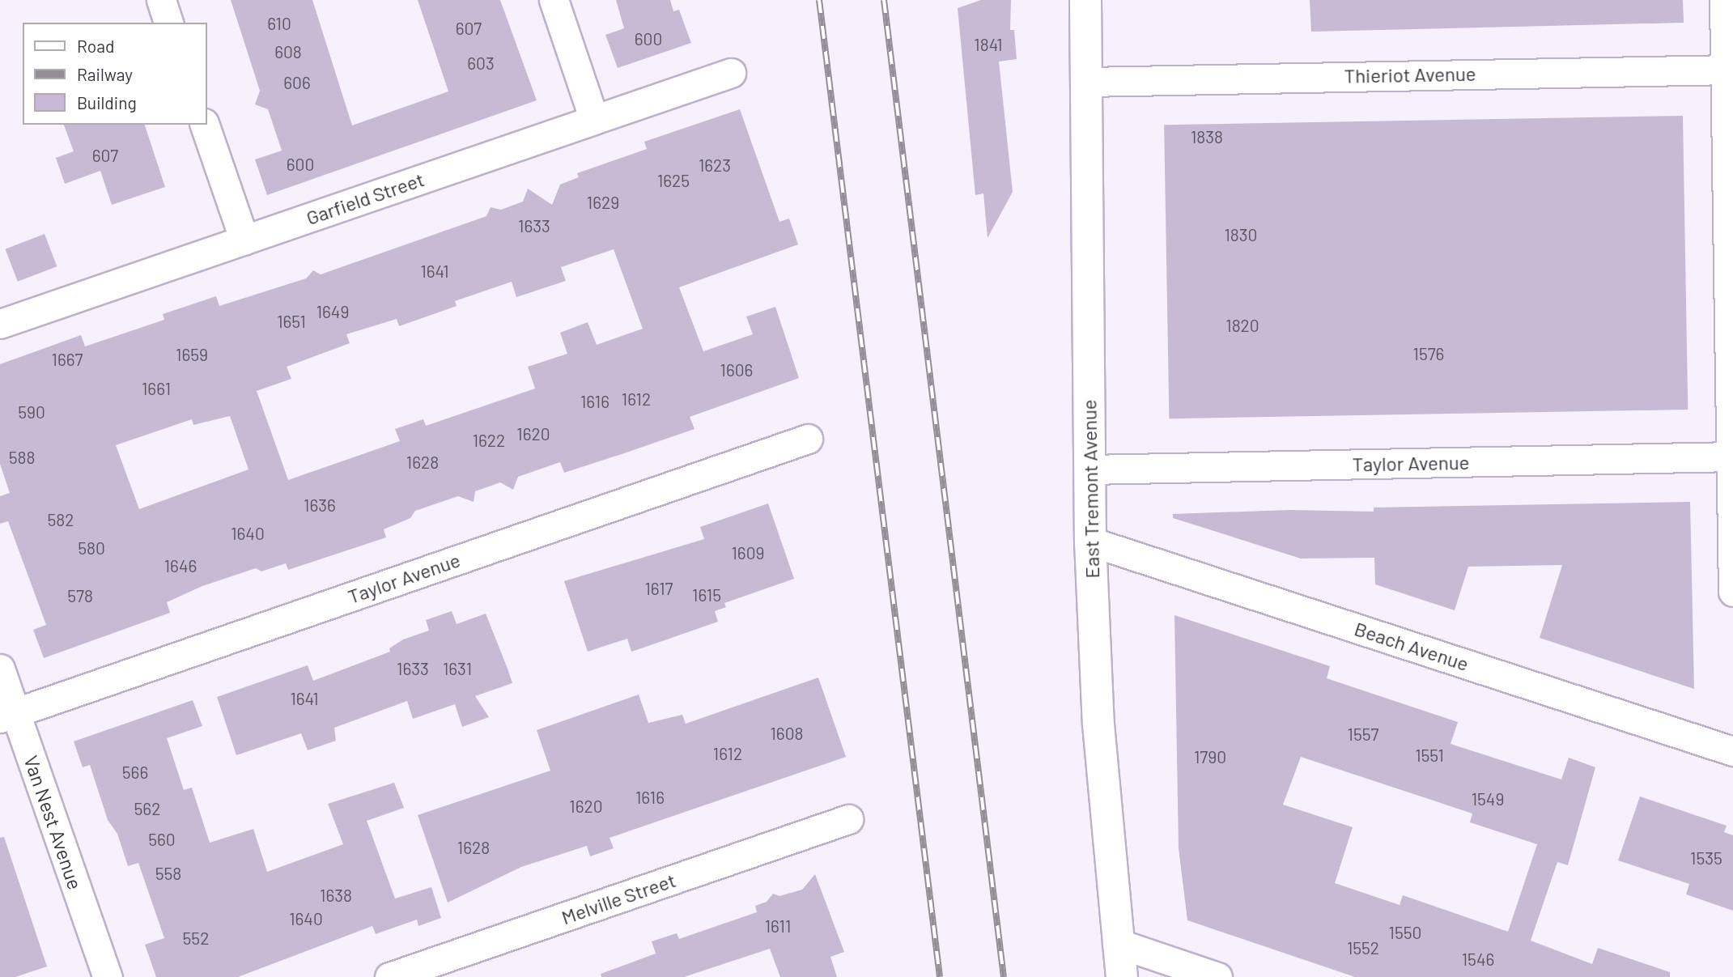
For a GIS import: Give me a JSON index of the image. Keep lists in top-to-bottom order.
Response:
{
  "streets": {
    "main road": ["East Tremont Avenue"],
    "street": [
      "Thieriot Avenue",
      "Garfield Street",
      "Taylor Avenue",
      "Beach Avenue",
      "Van Nest Avenue",
      "Melville Street"
    ]
  },
  "crossings": [
    ["Thieriot Avenue", "East Tremont Avenue"],
    ["Taylor Avenue", "East Tremont Avenue"],
    ["Taylor Avenue", "Van Nest Avenue"],
    ["East Tremont Avenue", "Beach Avenue"]
  ],
  "house_numbers": [
    "610",
    "607",
    "600",
    "1841",
    "608",
    "603",
    "606",
    "1838",
    "607",
    "600",
    "1623",
    "1625",
    "1629",
    "1633",
    "1830",
    "1641",
    "1649",
    "1651",
    "1820",
    "1576",
    "1659",
    "1667",
    "1606",
    "1661",
    "1612",
    "1616",
    "590",
    "1620",
    "1622",
    "588",
    "1628",
    "1636",
    "582",
    "1640",
    "580",
    "1609",
    "1646",
    "1617",
    "1615",
    "578",
    "1633",
    "1631",
    "1641",
    "1608",
    "1557",
    "1612",
    "1551",
    "1790",
    "566",
    "1616",
    "1549",
    "1620",
    "562",
    "560",
    "1628",
    "1535",
    "558",
    "1638",
    "1640",
    "1611",
    "1550",
    "552",
    "1552",
    "1546"
  ],
  "legend": ["Road", "Railway", "Building"]
}
